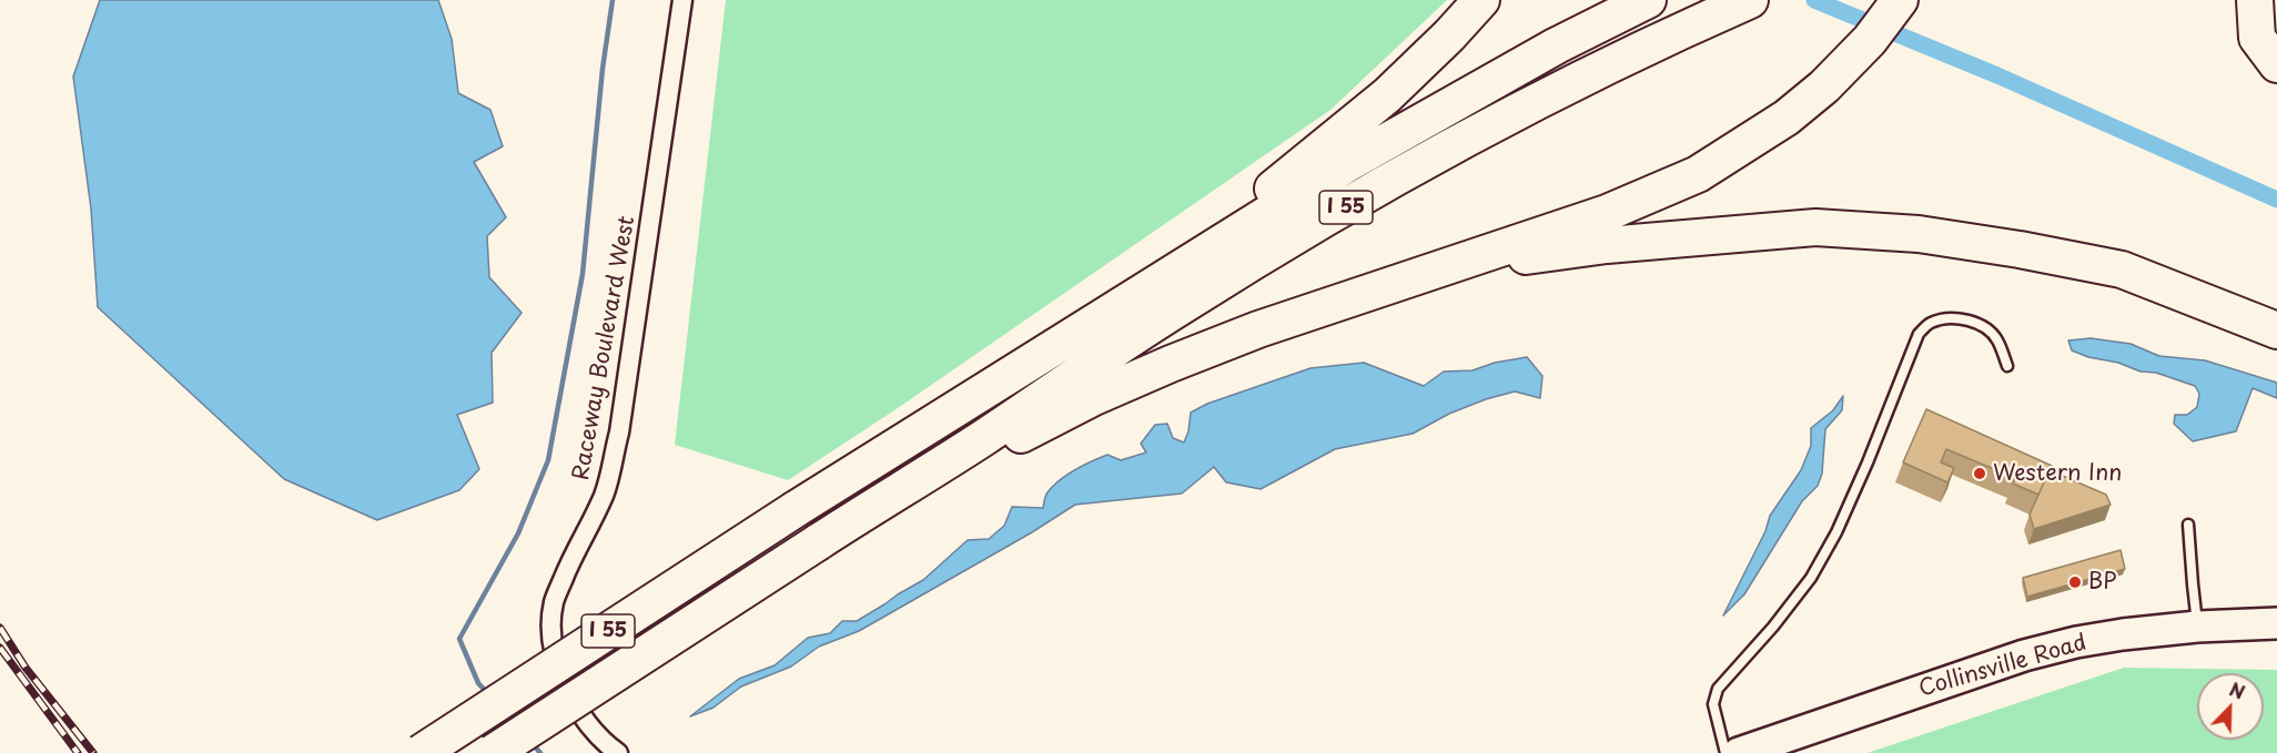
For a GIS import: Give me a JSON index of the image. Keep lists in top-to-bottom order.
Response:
{
  "streets": {
    "highway": ["I 55"],
    "main road": ["Collinsville Road"],
    "street": ["Raceway Boulevard West"]
  },
  "places": ["Western Inn", "BP"],
  "north": "top right"
}
